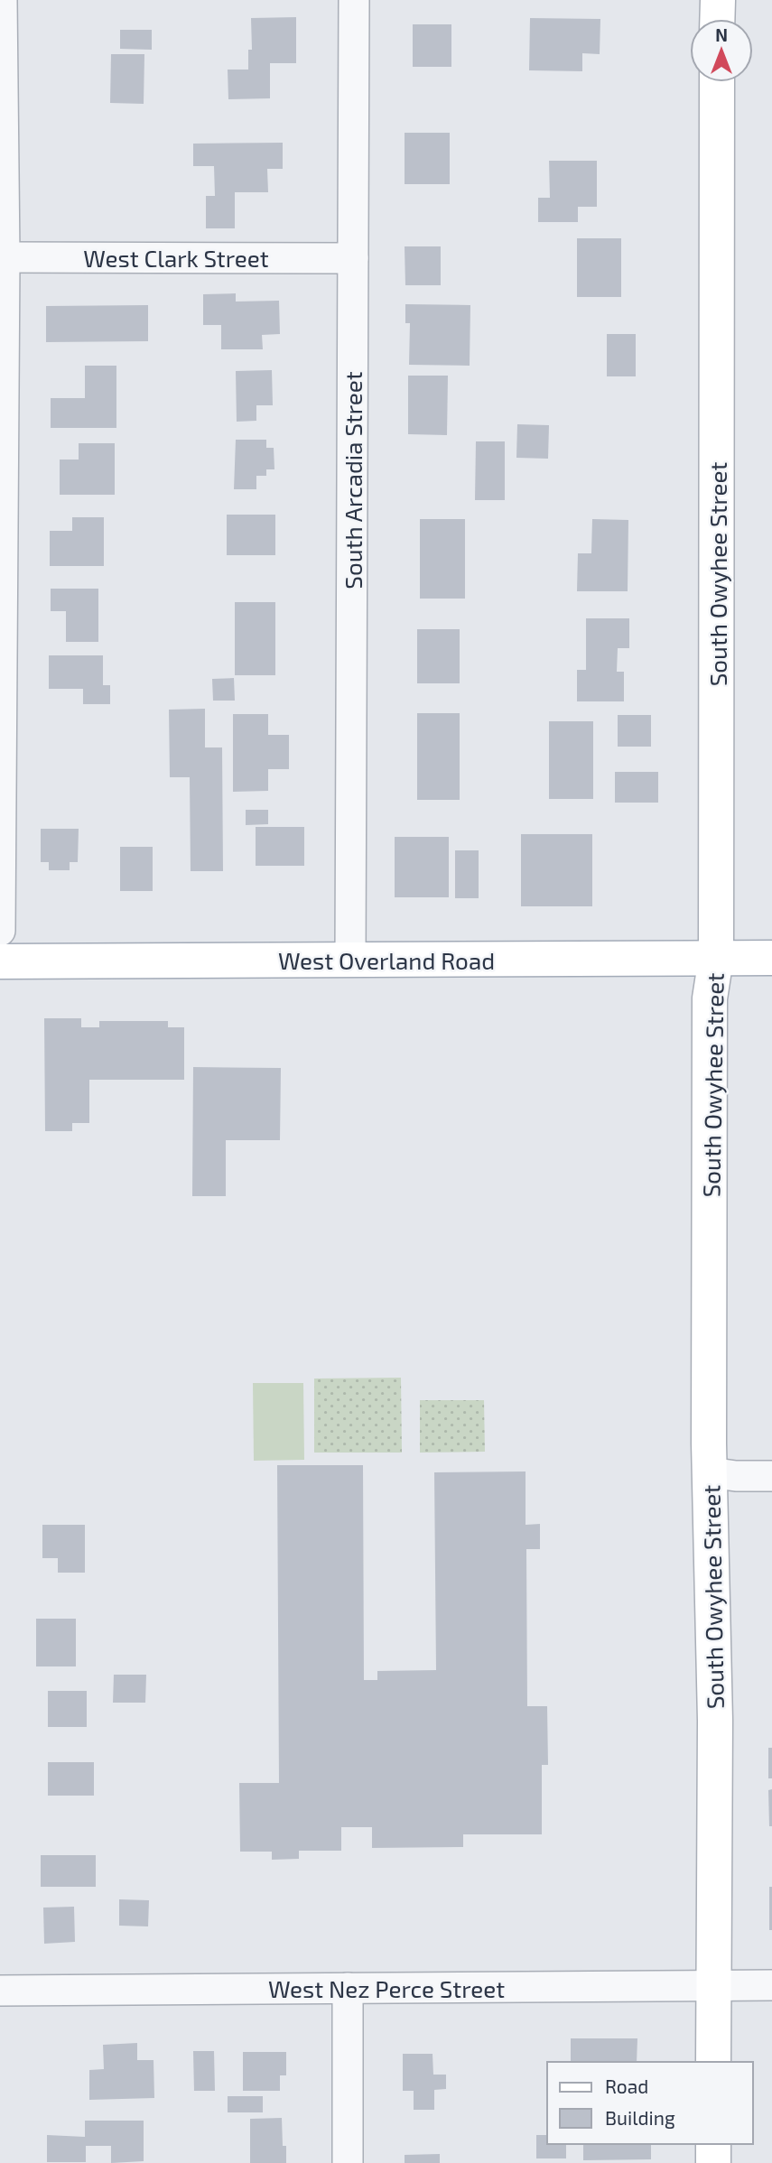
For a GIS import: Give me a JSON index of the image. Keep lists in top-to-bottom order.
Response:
{
  "streets": {
    "street": [
      "West Clark Street",
      "South Arcadia Street",
      "South Owyhee Street",
      "West Overland Road",
      "West Nez Perce Street"
    ]
  },
  "crossings": [
    ["West Clark Street", "South Arcadia Street"],
    ["South Arcadia Street", "West Overland Road"],
    ["South Owyhee Street", "West Overland Road"],
    ["South Owyhee Street", "West Nez Perce Street"]
  ],
  "legend": ["Road", "Building"],
  "north": "top"
}
